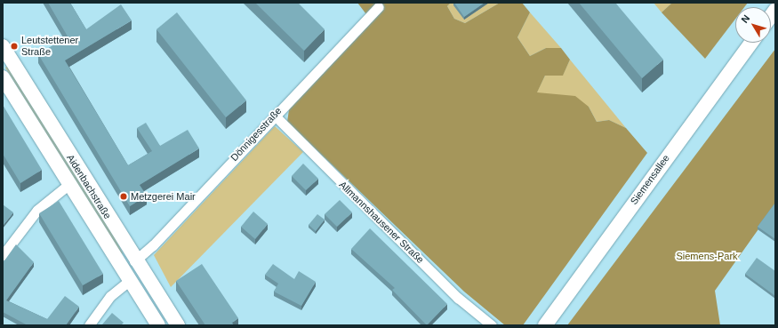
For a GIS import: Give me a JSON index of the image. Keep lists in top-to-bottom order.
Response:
{
  "streets": {
    "main road": ["Siemensallee", "Aidenbachstraße"],
    "street": ["Dönnigesstraße", "Allmannshausener Straße"]
  },
  "crossings": [
    ["Dönnigesstraße", "Aidenbachstraße"],
    ["Dönnigesstraße", "Allmannshausener Straße"]
  ],
  "parks": ["Siemens-Park"],
  "places": ["Leutstettener Straße", "Metzgerei Mair"],
  "north": "top left"
}
